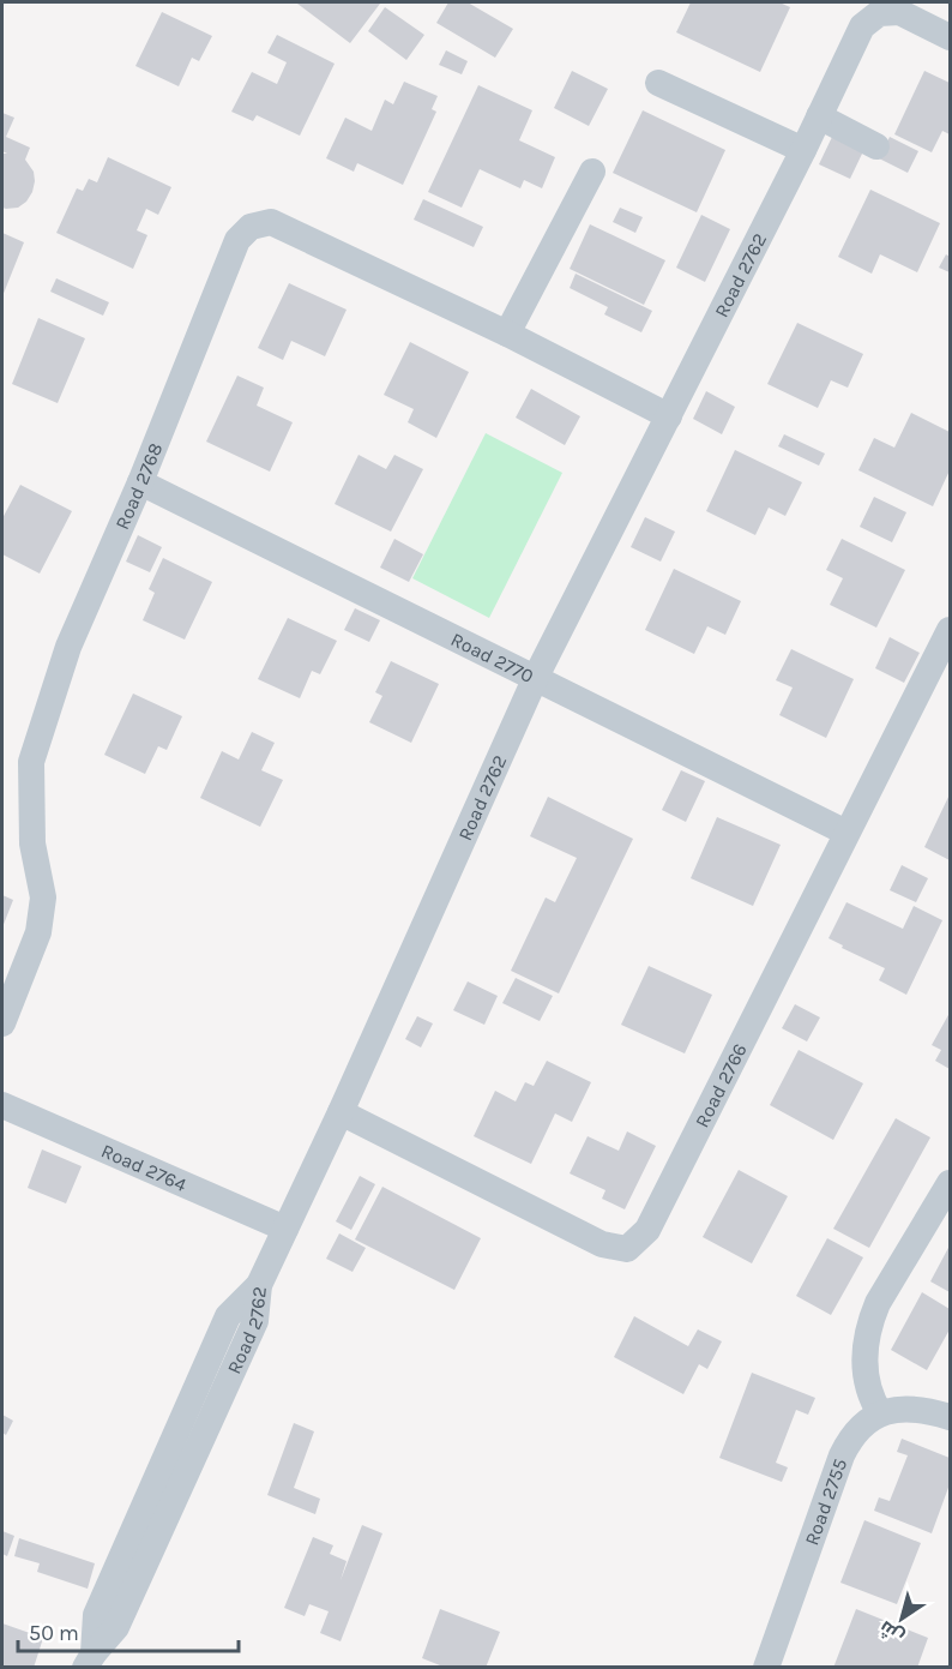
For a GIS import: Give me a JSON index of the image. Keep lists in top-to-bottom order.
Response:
{
  "streets": {
    "street": [
      "Road 2762",
      "Road 2768",
      "Road 2770",
      "Road 2766",
      "Road 2764",
      "Road 2755"
    ]
  },
  "crossings": [
    ["Road 2762", "Road 2768"],
    ["Road 2762", "Road 2770"],
    ["Road 2762", "Road 2766"],
    ["Road 2762", "Road 2764"],
    ["Road 2768", "Road 2770"],
    ["Road 2770", "Road 2766"]
  ],
  "scale_bar": "50 m",
  "north": "bottom left"
}
